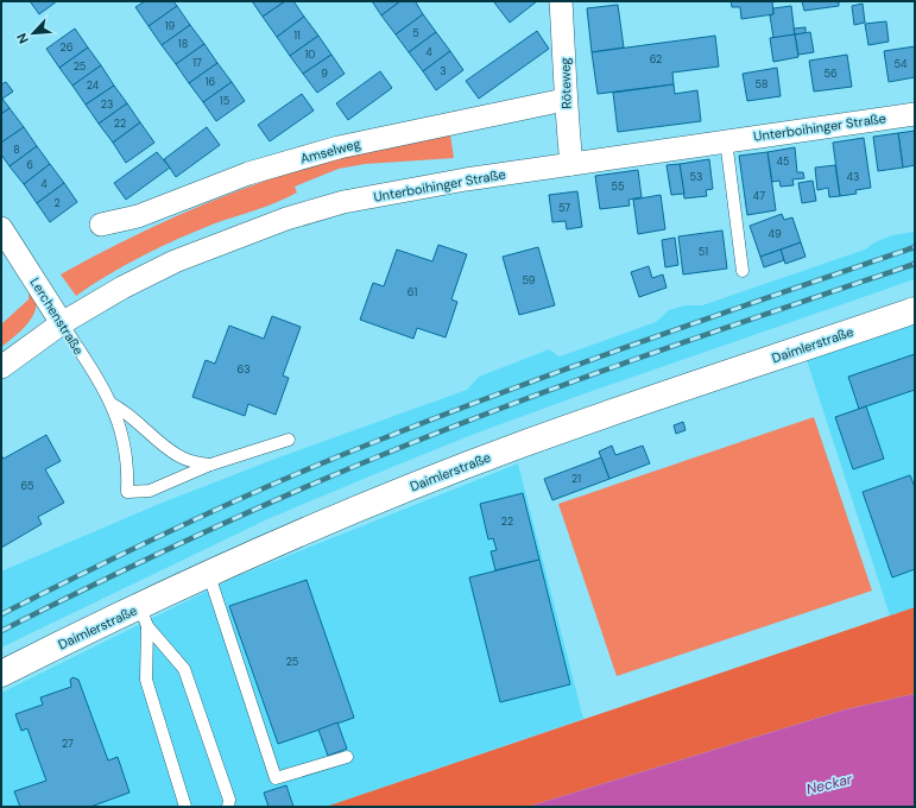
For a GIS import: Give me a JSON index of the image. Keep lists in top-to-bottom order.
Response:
{
  "streets": {
    "main road": ["Daimlerstraße"],
    "street": [
      "Röteweg",
      "Unterboihinger Straße",
      "Amselweg",
      "Lerchenstraße"
    ]
  },
  "crossings": [
    ["Röteweg", "Unterboihinger Straße"],
    ["Röteweg", "Amselweg"],
    ["Unterboihinger Straße", "Lerchenstraße"]
  ],
  "water": ["Neckar"],
  "house_numbers": [
    "19",
    "5",
    "11",
    "18",
    "26",
    "4",
    "10",
    "62",
    "17",
    "54",
    "25",
    "3",
    "9",
    "56",
    "16",
    "58",
    "24",
    "15",
    "23",
    "22",
    "8",
    "45",
    "6",
    "53",
    "43",
    "4",
    "55",
    "47",
    "2",
    "57",
    "49",
    "51",
    "59",
    "61",
    "63",
    "21",
    "65",
    "22",
    "25",
    "27"
  ],
  "north": "bottom left"
}
